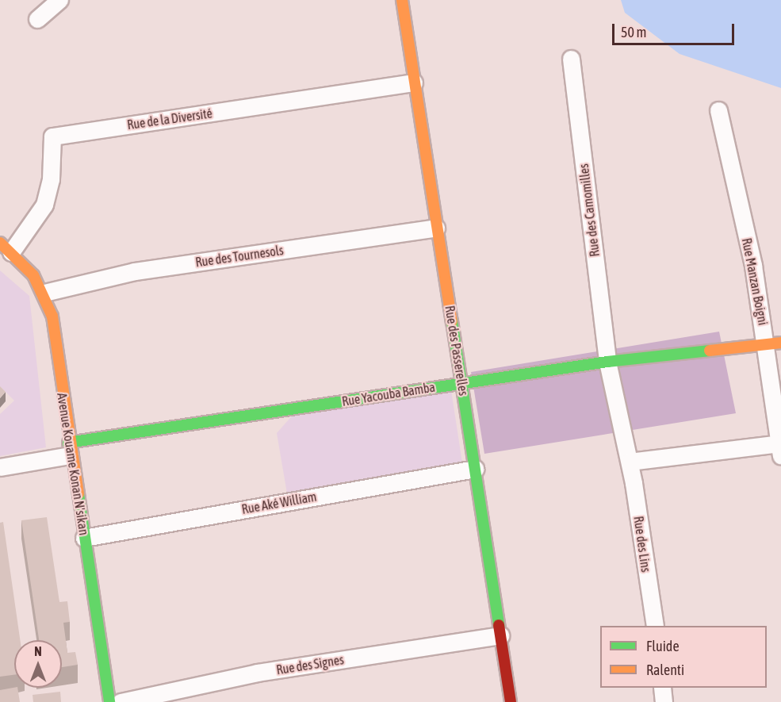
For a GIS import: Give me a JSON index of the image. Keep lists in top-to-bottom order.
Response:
{
  "streets": {
    "street": [
      "Rue de la Diversité",
      "Rue des Camomilles",
      "Rue des Tournesols",
      "Rue Manzan Boigni",
      "Rue des Passerelles",
      "Rue Yacouba Bamba",
      "Avenue Kouame Konan N'sikan",
      "Rue Aké William",
      "Rue des Lins",
      "Rue des Signes"
    ]
  },
  "crossings": [
    ["Rue de la Diversité", "Rue des Passerelles"],
    ["Rue de la Diversité", "Avenue Kouame Konan N'sikan"],
    ["Rue des Camomilles", "Rue Yacouba Bamba"],
    ["Rue des Camomilles", "Rue des Lins"],
    ["Rue des Tournesols", "Rue des Passerelles"],
    ["Rue des Tournesols", "Avenue Kouame Konan N'sikan"],
    ["Rue Manzan Boigni", "Rue Yacouba Bamba"],
    ["Rue des Passerelles", "Rue Yacouba Bamba"],
    ["Rue des Passerelles", "Rue Aké William"],
    ["Rue des Passerelles", "Rue des Signes"],
    ["Rue Yacouba Bamba", "Avenue Kouame Konan N'sikan"],
    ["Avenue Kouame Konan N'sikan", "Rue Aké William"]
  ],
  "legend": ["Fluide", "Ralenti"],
  "scale_bar": "50 m",
  "north": "top"
}
